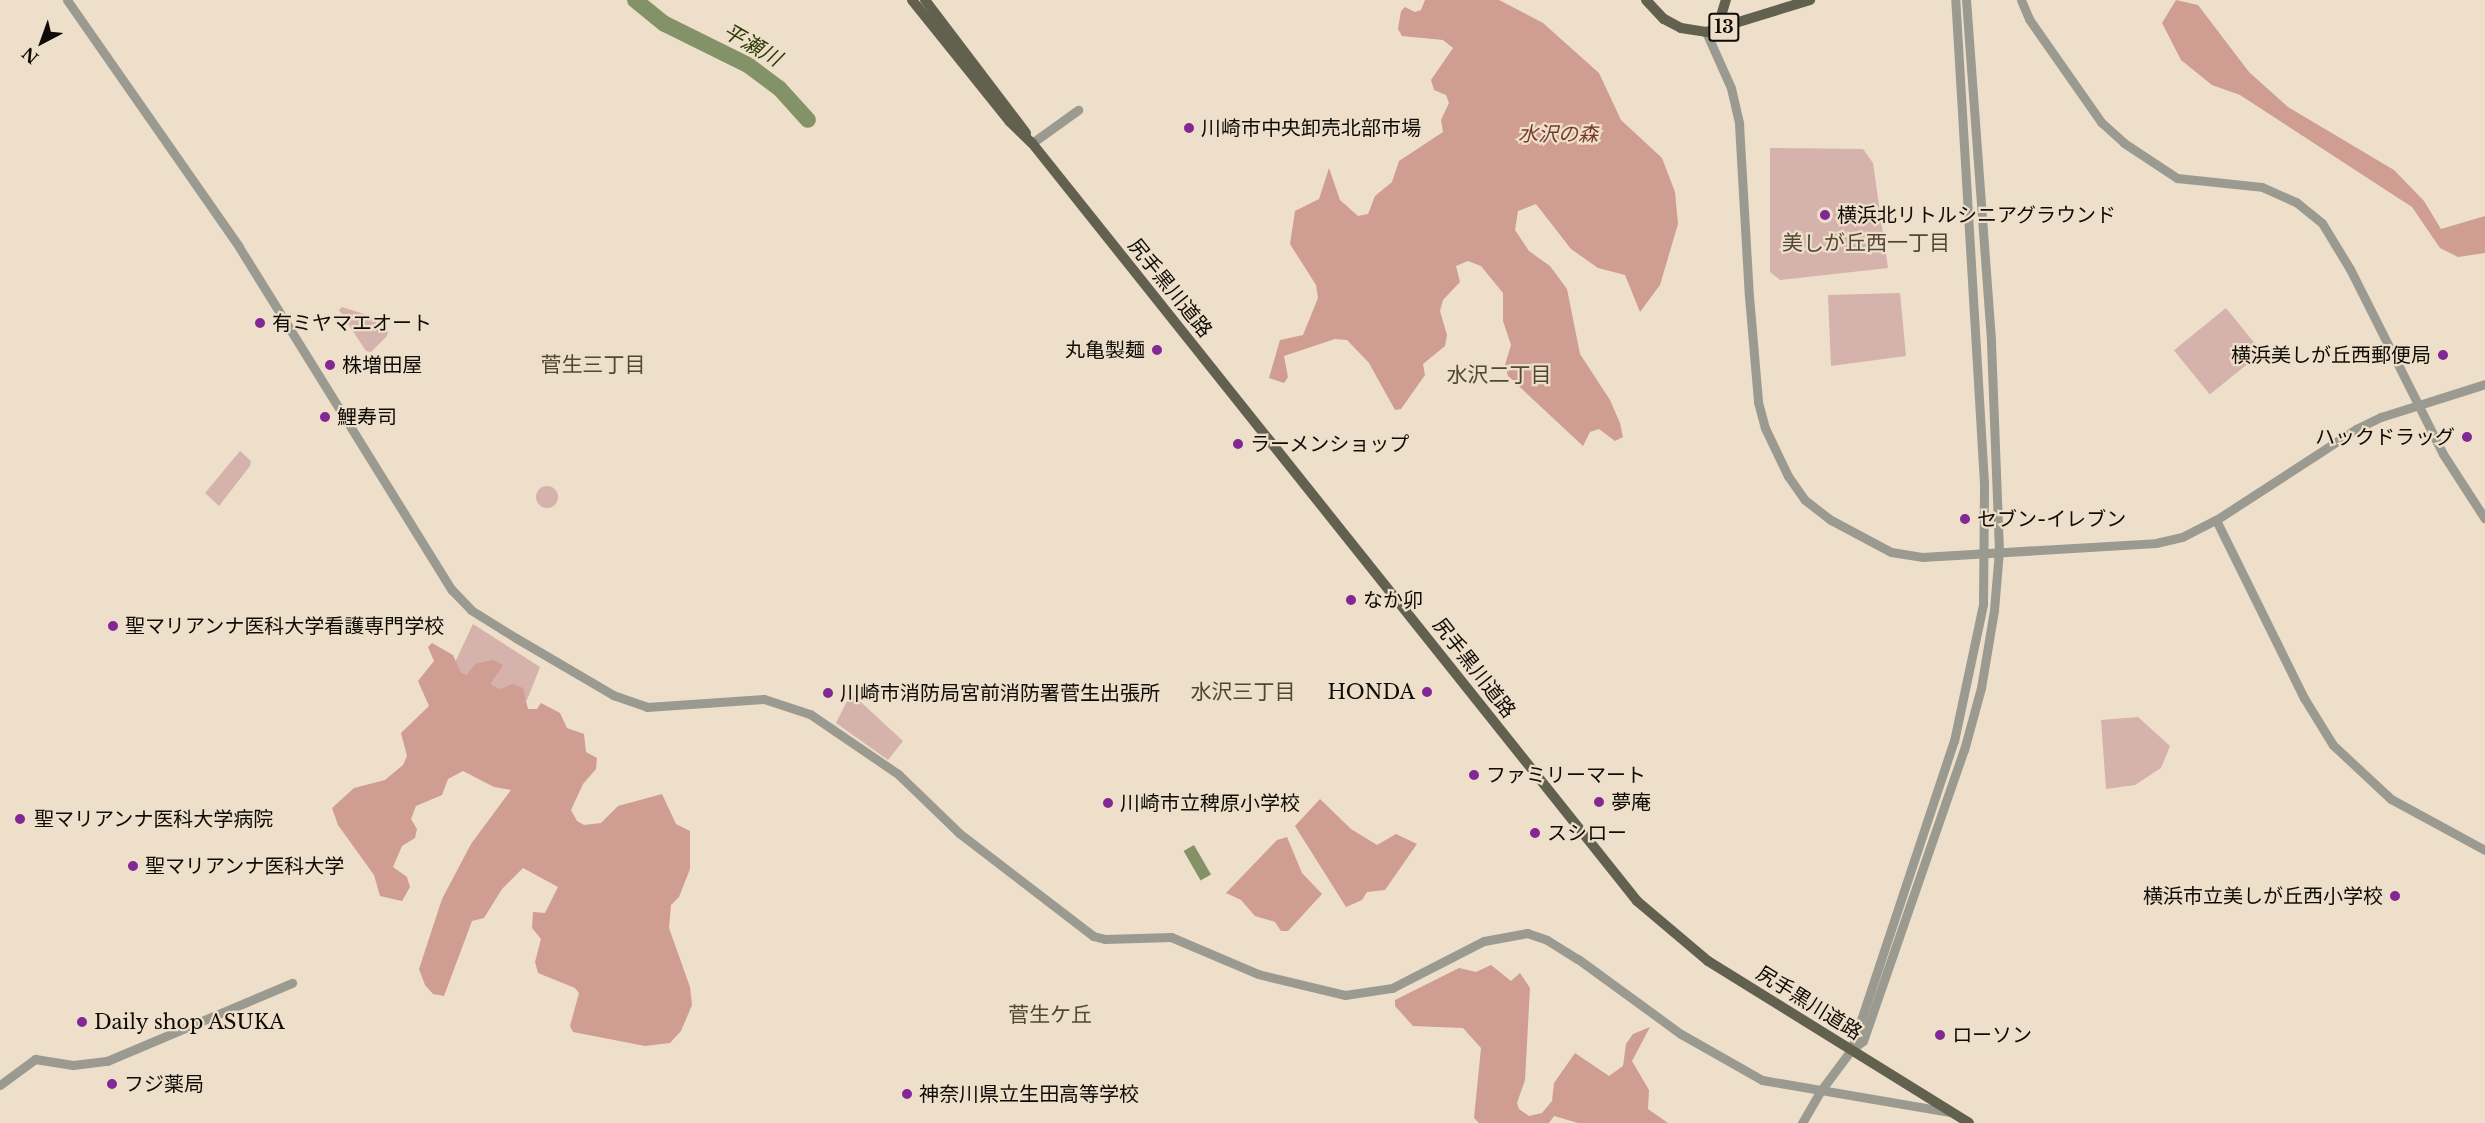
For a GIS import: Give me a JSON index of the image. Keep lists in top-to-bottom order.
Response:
{
  "streets": {
    "main road": ["13", "尻手黒川道路"]
  },
  "districts": [
    "美しが丘西一丁目",
    "菅生三丁目",
    "水沢二丁目",
    "水沢三丁目",
    "菅生ケ丘"
  ],
  "water": ["平瀬川"],
  "parks": ["水沢の森"],
  "places": [
    "川崎市中央卸売北部市場",
    "横浜北リトルシニアグラウンド",
    "有ミヤマエオート",
    "丸亀製麺",
    "横浜美しが丘西郵便局",
    "株増田屋",
    "鯉寿司",
    "ハックドラッグ",
    "ラーメンショップ",
    "セブン-イレブン",
    "なか卯",
    "聖マリアンナ医科大学看護専門学校",
    "HONDA",
    "川崎市消防局宮前消防署菅生出張所",
    "ファミリーマート",
    "夢庵",
    "川崎市立稗原小学校",
    "聖マリアンナ医科大学病院",
    "スシロー",
    "聖マリアンナ医科大学",
    "横浜市立美しが丘西小学校",
    "Daily shop ASUKA",
    "ローソン",
    "フジ薬局",
    "神奈川県立生田高等学校"
  ],
  "north": "bottom left"
}
